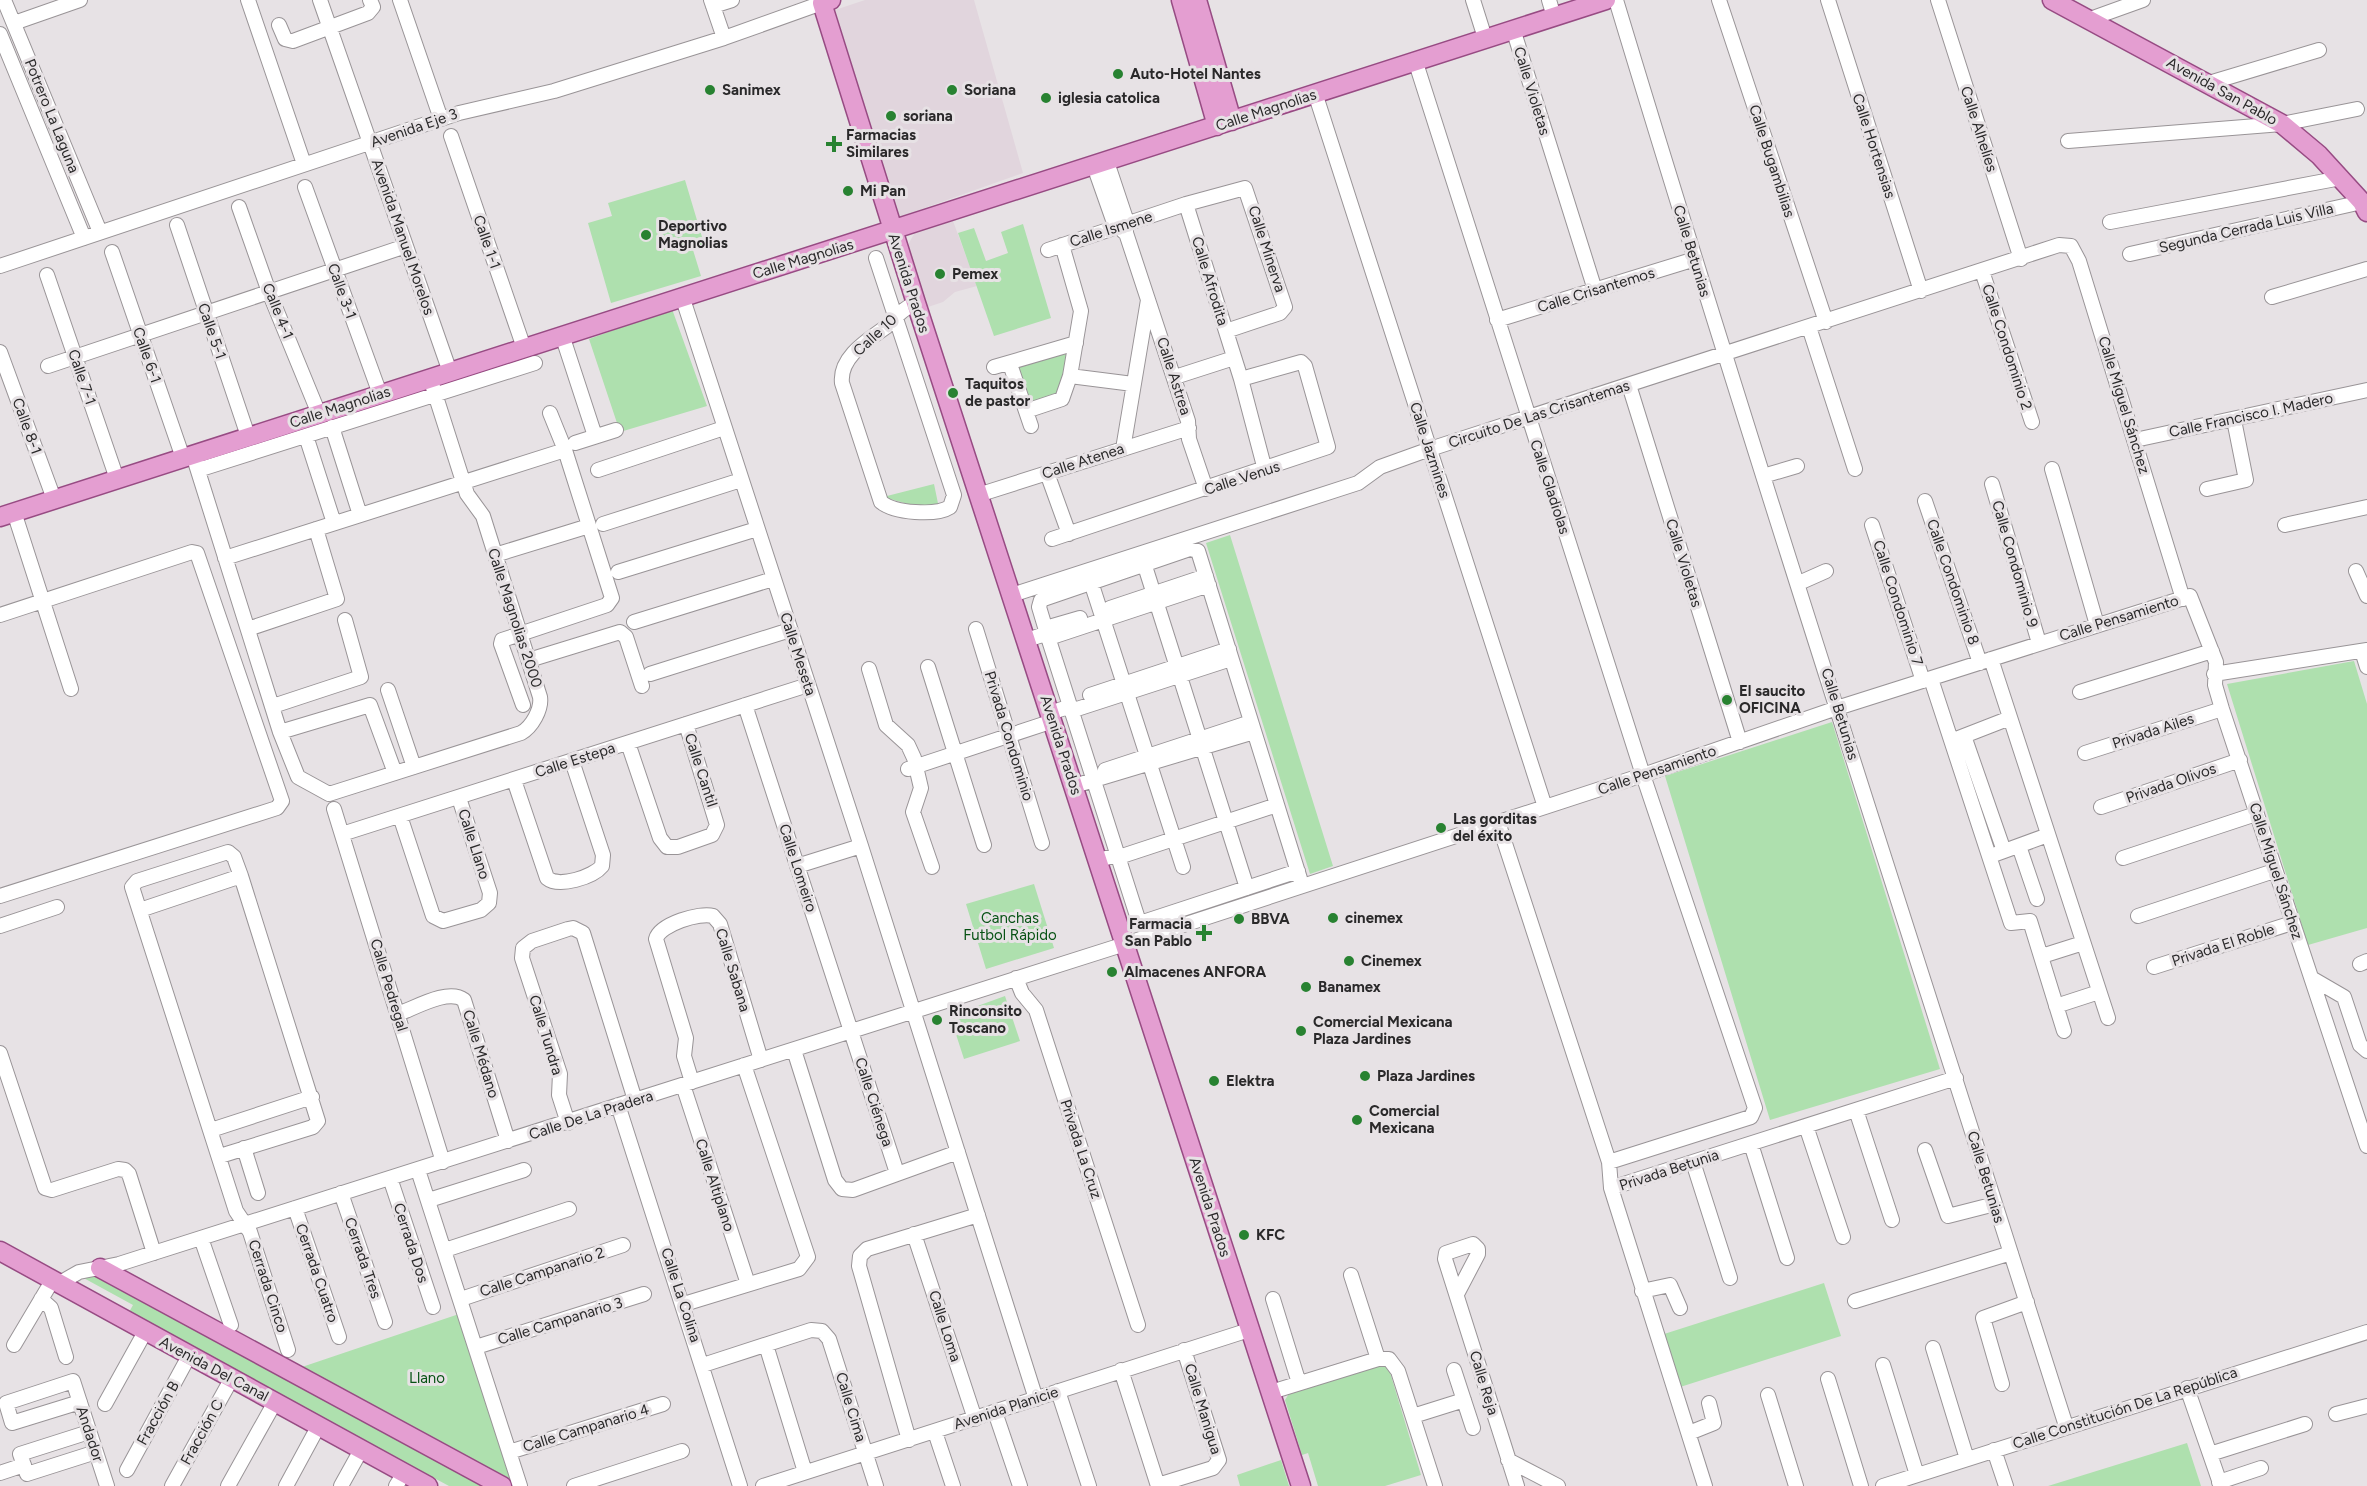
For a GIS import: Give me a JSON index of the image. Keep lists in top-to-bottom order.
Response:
{
  "streets": {
    "main road": [
      "Avenida San Pablo",
      "Calle Magnolias",
      "Avenida Prados",
      "Avenida Del Canal"
    ],
    "street": [
      "Calle Violetas",
      "Potrero La Laguna",
      "Avenida Eje 3",
      "Calle Alhelíes",
      "Calle Hortensias",
      "Calle Bugambilias",
      "Segunda Cerrada Luis Villa",
      "Calle Ismene",
      "Avenida Manuel Morelos",
      "Calle 1-1",
      "Calle Minerva",
      "Calle Betunias",
      "Calle Afrodita",
      "Calle Crisantemos",
      "Calle 3-1",
      "Calle 4-1",
      "Calle 5-1",
      "Calle 10",
      "Calle Condominio 2",
      "Calle 6-1",
      "Calle Astrea",
      "Calle 7-1",
      "Calle Miguel Sánchez",
      "Circuito De Las Crisantemas",
      "Calle Francisco I. Madero",
      "Calle 8-1",
      "Calle Jazmines",
      "Calle Atenea",
      "Calle Venus",
      "Calle Gladiolas",
      "Calle Condominio 9",
      "Calle Condominio 8",
      "Calle Condominio 7",
      "Calle Magnolias 2000",
      "Calle Pensamiento",
      "Calle Meseta",
      "Privada Ailes",
      "Privada Condominio",
      "Calle Estepa",
      "Calle Cantil",
      "Privada Olivos",
      "Calle Llano",
      "Calle Lomeiro",
      "Privada El Roble",
      "Calle Sabana",
      "Calle Pedregal",
      "Calle Tundra",
      "Calle Médano",
      "Calle Ciénega",
      "Calle De La Pradera",
      "Privada La Cruz",
      "Privada Betunia",
      "Calle Altiplano",
      "Cerrada Dos",
      "Cerrada Tres",
      "Calle Campanario 2",
      "Cerrada Cuatro",
      "Cerrada Cinco",
      "Calle La Colina",
      "Calle Campanario 3",
      "Calle Loma",
      "Calle Reja",
      "Calle Cima",
      "Avenida Planicie",
      "Calle Constitución De La República",
      "Calle Manigua",
      "Fracción B",
      "Calle Campanario 4",
      "Fracción C",
      "Andador"
    ]
  },
  "crossings": [
    ["Calle Violetas", "Calle Magnolias"],
    ["Calle Violetas", "Calle Crisantemos"],
    ["Calle Violetas", "Circuito De Las Crisantemas"],
    ["Calle Violetas", "Calle Pensamiento"],
    ["Avenida San Pablo", "Segunda Cerrada Luis Villa"],
    ["Calle Magnolias", "Avenida Manuel Morelos"],
    ["Calle Magnolias", "Calle 1-1"],
    ["Calle Magnolias", "Avenida Prados"],
    ["Calle Magnolias", "Calle 3-1"],
    ["Calle Magnolias", "Calle 4-1"],
    ["Calle Magnolias", "Calle 5-1"],
    ["Calle Magnolias", "Calle 6-1"],
    ["Calle Magnolias", "Calle Astrea"],
    ["Calle Magnolias", "Calle 7-1"],
    ["Calle Magnolias", "Calle 8-1"],
    ["Calle Magnolias", "Calle Jazmines"],
    ["Calle Magnolias", "Calle Gladiolas"],
    ["Calle Magnolias", "Calle Magnolias 2000"],
    ["Calle Magnolias", "Calle Meseta"],
    ["Potrero La Laguna", "Avenida Eje 3"],
    ["Avenida Eje 3", "Avenida Manuel Morelos"],
    ["Avenida Eje 3", "Avenida Prados"],
    ["Calle Alhelíes", "Circuito De Las Crisantemas"],
    ["Calle Hortensias", "Circuito De Las Crisantemas"],
    ["Calle Bugambilias", "Circuito De Las Crisantemas"],
    ["Calle Ismene", "Calle Minerva"],
    ["Calle Ismene", "Calle Afrodita"],
    ["Calle Ismene", "Calle Astrea"],
    ["Calle Minerva", "Calle Afrodita"],
    ["Calle Betunias", "Calle Crisantemos"],
    ["Calle Betunias", "Circuito De Las Crisantemas"],
    ["Calle Betunias", "Calle Pensamiento"],
    ["Calle Betunias", "Privada Betunia"],
    ["Calle Betunias", "Calle Constitución De La República"],
    ["Calle Afrodita", "Calle Venus"],
    ["Avenida Prados", "Calle 10"],
    ["Avenida Prados", "Circuito De Las Crisantemas"],
    ["Avenida Prados", "Calle Atenea"],
    ["Avenida Prados", "Calle Pensamiento"],
    ["Avenida Prados", "Calle De La Pradera"],
    ["Avenida Prados", "Avenida Planicie"],
    ["Calle Crisantemos", "Calle Gladiolas"],
    ["Calle Condominio 2", "Circuito De Las Crisantemas"],
    ["Calle Astrea", "Calle Atenea"],
    ["Calle Astrea", "Calle Venus"],
    ["Calle Miguel Sánchez", "Circuito De Las Crisantemas"],
    ["Calle Miguel Sánchez", "Calle Francisco I. Madero"],
    ["Calle Miguel Sánchez", "Calle Pensamiento"],
    ["Calle Miguel Sánchez", "Privada Ailes"],
    ["Calle Miguel Sánchez", "Privada Olivos"],
    ["Calle Miguel Sánchez", "Privada El Roble"],
    ["Circuito De Las Crisantemas", "Calle Jazmines"],
    ["Circuito De Las Crisantemas", "Calle Gladiolas"],
    ["Calle Jazmines", "Calle Pensamiento"],
    ["Calle Gladiolas", "Calle Pensamiento"],
    ["Calle Condominio 9", "Calle Pensamiento"],
    ["Calle Condominio 8", "Calle Pensamiento"],
    ["Calle Condominio 7", "Calle Pensamiento"],
    ["Calle Pensamiento", "Calle De La Pradera"],
    ["Calle Meseta", "Calle Estepa"],
    ["Calle Meseta", "Calle De La Pradera"],
    ["Calle Meseta", "Avenida Planicie"],
    ["Calle Estepa", "Calle Cantil"],
    ["Calle Estepa", "Calle Llano"],
    ["Calle Estepa", "Calle Lomeiro"],
    ["Calle Estepa", "Calle Pedregal"],
    ["Calle Lomeiro", "Calle Ciénega"],
    ["Calle Lomeiro", "Calle De La Pradera"],
    ["Calle Sabana", "Calle De La Pradera"],
    ["Calle Sabana", "Calle Altiplano"],
    ["Calle Pedregal", "Calle Médano"],
    ["Calle Pedregal", "Calle De La Pradera"],
    ["Calle Tundra", "Calle De La Pradera"],
    ["Calle Médano", "Calle De La Pradera"],
    ["Calle Ciénega", "Calle De La Pradera"],
    ["Calle De La Pradera", "Privada La Cruz"],
    ["Calle De La Pradera", "Calle Altiplano"],
    ["Calle De La Pradera", "Cerrada Dos"],
    ["Calle De La Pradera", "Cerrada Tres"],
    ["Calle De La Pradera", "Cerrada Cuatro"],
    ["Calle De La Pradera", "Cerrada Cinco"],
    ["Calle De La Pradera", "Calle La Colina"],
    ["Calle De La Pradera", "Avenida Del Canal"],
    ["Calle Loma", "Avenida Planicie"],
    ["Avenida Del Canal", "Fracción B"],
    ["Avenida Del Canal", "Fracción C"],
    ["Calle Cima", "Avenida Planicie"],
    ["Avenida Planicie", "Calle Manigua"]
  ],
  "parks": ["Canchas Futbol Rápido", "Llano"],
  "places": {
    "other": [
      "Auto-Hotel Nantes",
      "Sanimex",
      "Soriana",
      "iglesia catolica",
      "soriana",
      "Mi Pan",
      "Deportivo Magnolias",
      "Pemex",
      "Taquitos de pastor",
      "El saucito OFICINA",
      "Las gorditas del éxito",
      "cinemex",
      "BBVA",
      "Cinemex",
      "Almacenes ANFORA",
      "Banamex",
      "Rinconsito Toscano",
      "Comercial Mexicana Plaza Jardines",
      "Plaza Jardines",
      "Elektra",
      "Comercial Mexicana",
      "KFC"
    ],
    "health": ["Farmacias Similares", "Farmacia San Pablo"]
  }
}
